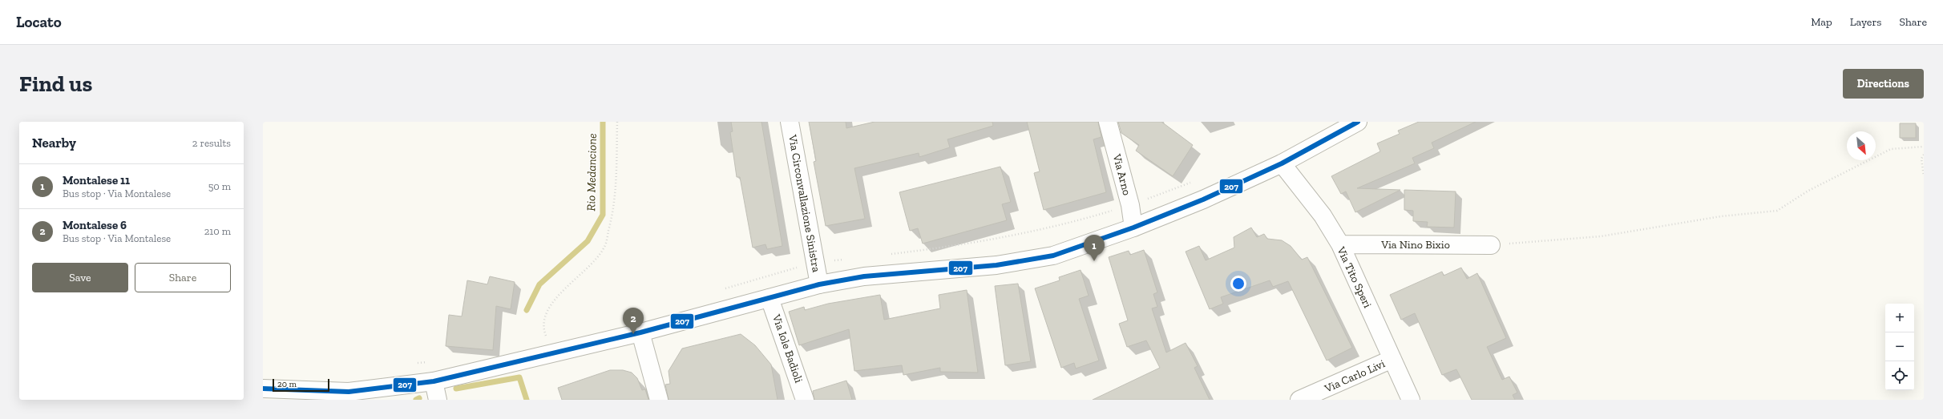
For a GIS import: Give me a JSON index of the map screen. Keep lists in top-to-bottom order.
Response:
{
  "streets": {
    "street": [
      "Via Arno",
      "Via Circonvallazione Sinistra",
      "Via Nino Bixio",
      "Via Tito Speri",
      "Via Iole Badioli",
      "Via Carlo Livi"
    ]
  },
  "crossings": [
    ["Via Nino Bixio", "Via Tito Speri"],
    ["Via Tito Speri", "Via Carlo Livi"]
  ],
  "water": ["Rio Medancione"],
  "lines": ["transit line 207"],
  "scale_bar": "20 m",
  "north": "bottom right",
  "page": {
    "header": "Locato",
    "nav": ["Map", "Layers", "Share"],
    "buttons": [
      "Directions",
      ["Save", "Share"]
    ],
    "title": "Find us",
    "heading": ["Nearby", "2 results"],
    "list": [
      {
        "mark": "1",
        "name": "Montalese 11",
        "note": "Bus stop · Via Montalese",
        "value": "50 m"
      },
      {
        "mark": "2",
        "name": "Montalese 6",
        "note": "Bus stop · Via Montalese",
        "value": "210 m"
      }
    ],
    "pins": ["1", "2"],
    "map_buttons": ["+", "−"],
    "scale": "20 m"
  }
}
